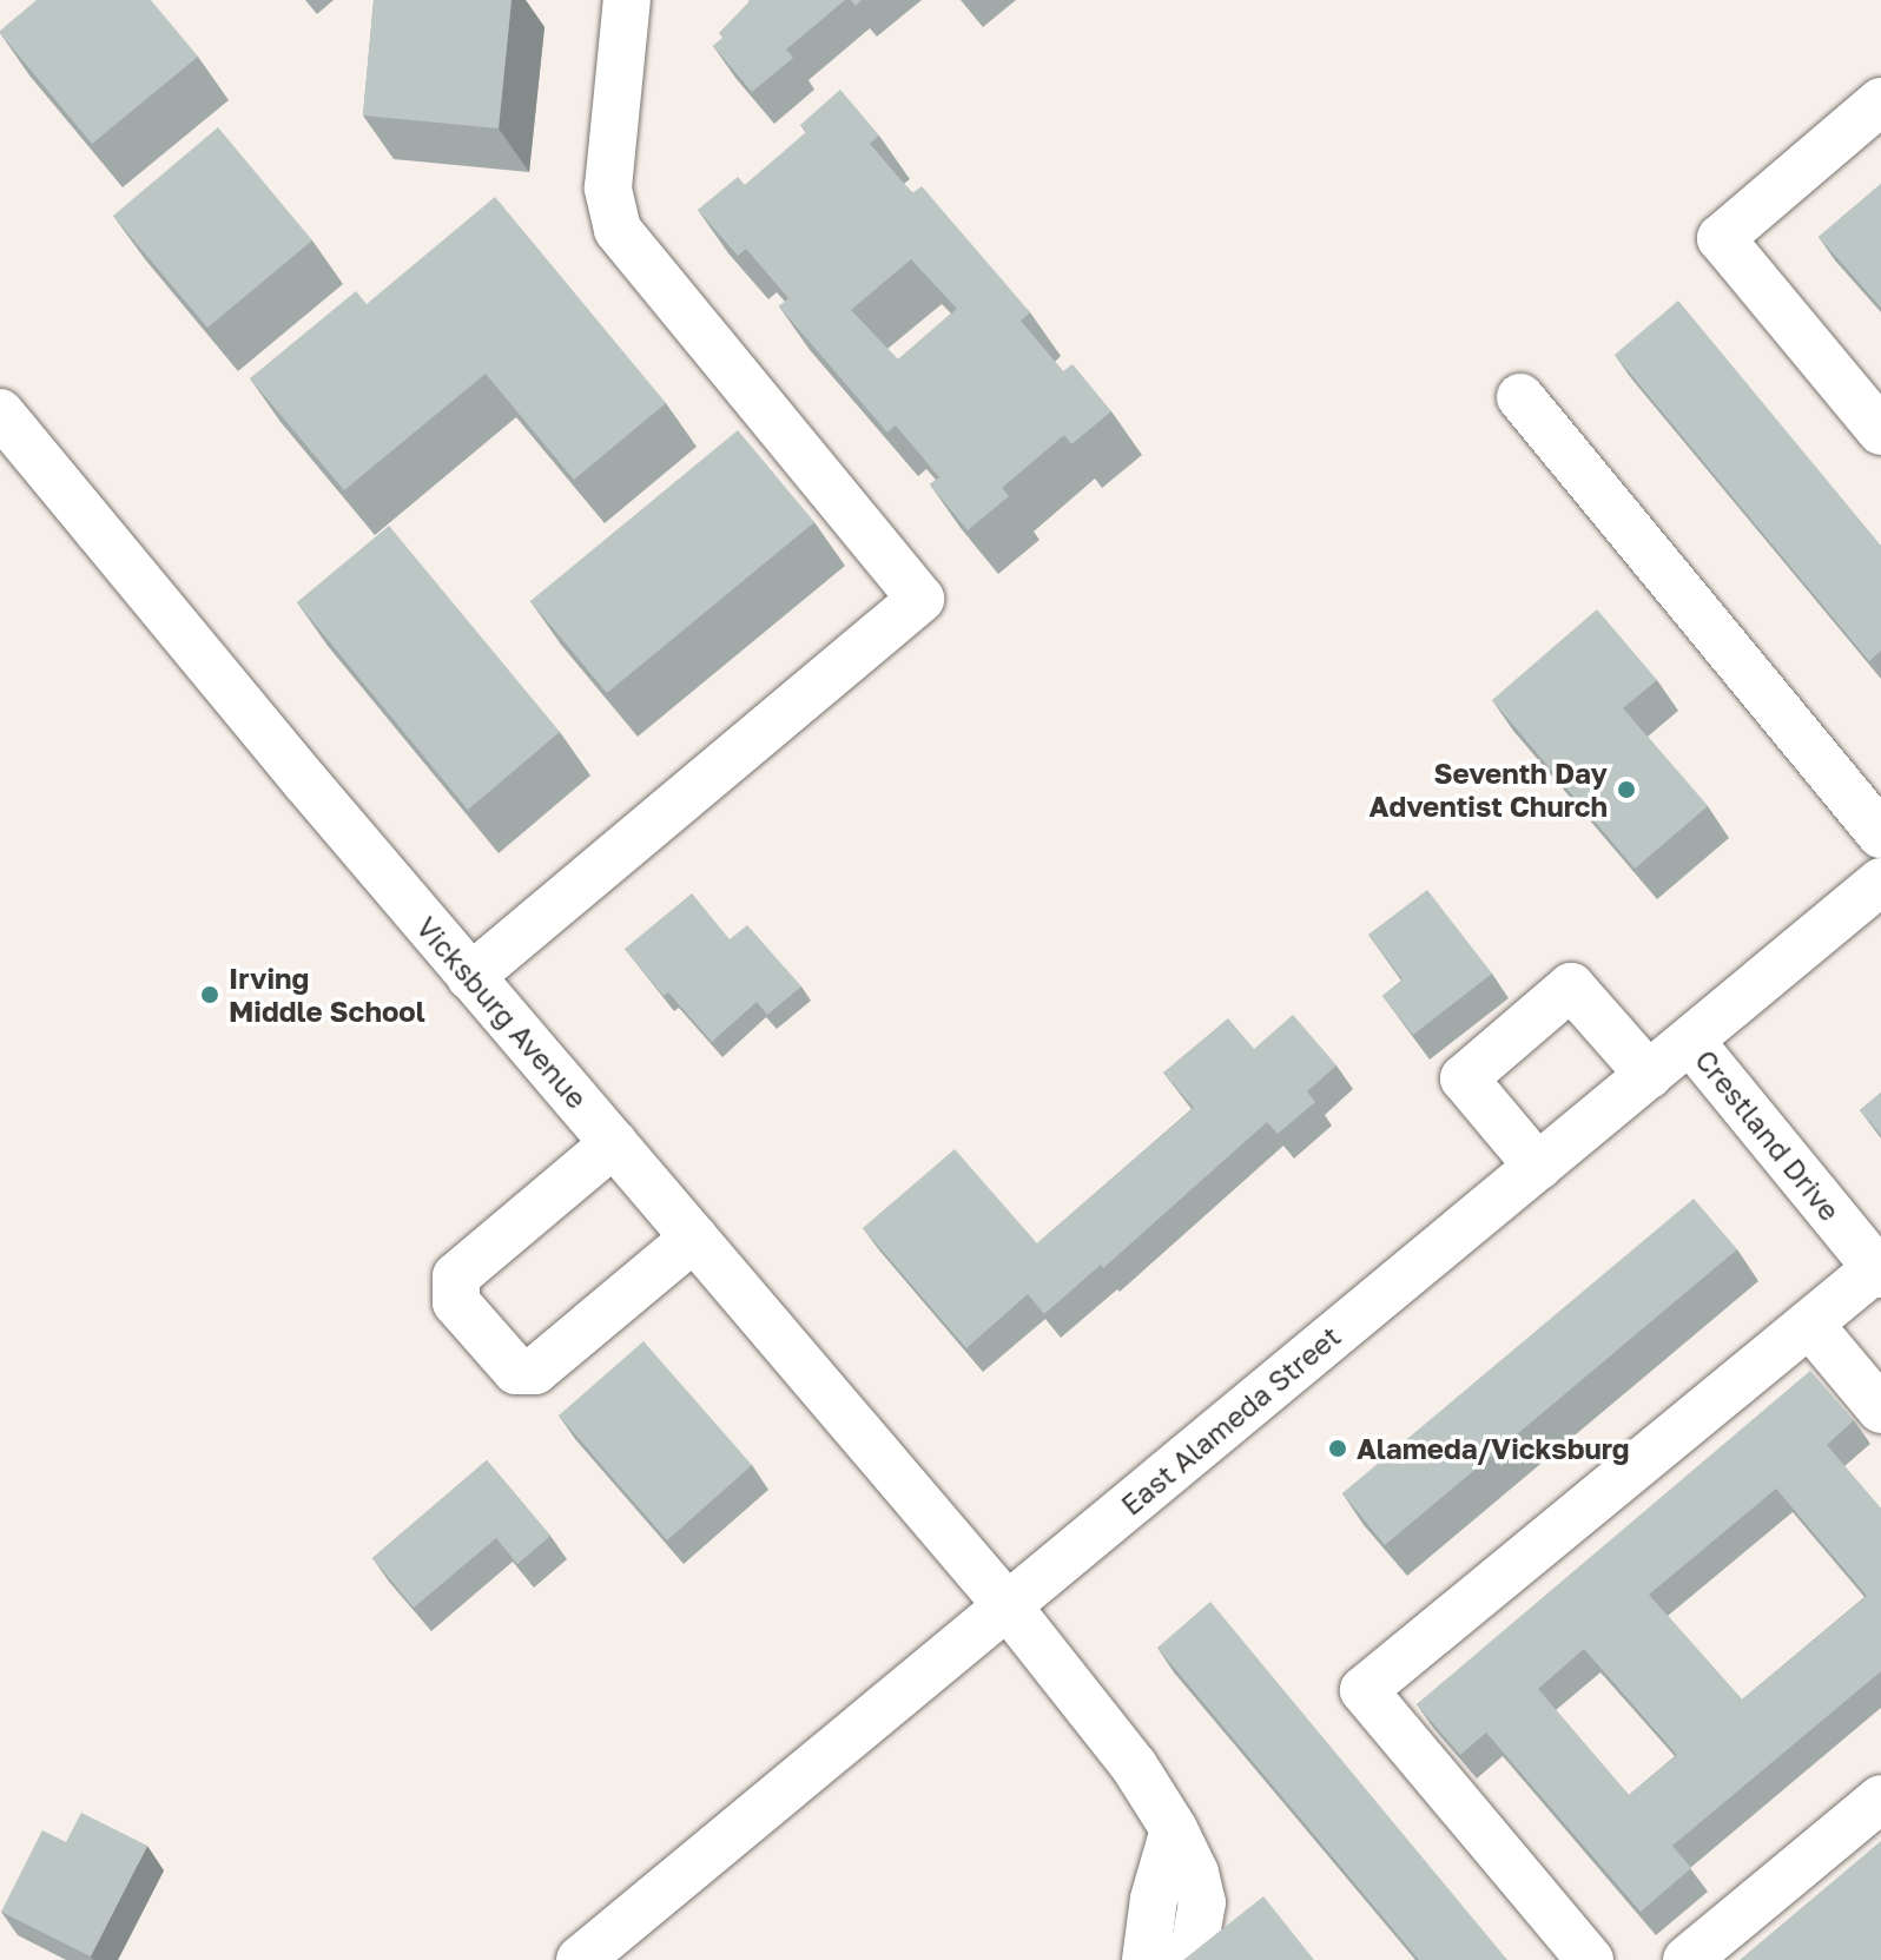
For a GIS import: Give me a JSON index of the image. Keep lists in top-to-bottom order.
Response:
{
  "streets": {
    "street": ["Vicksburg Avenue", "Crestland Drive", "East Alameda Street"]
  },
  "crossings": [
    ["Vicksburg Avenue", "East Alameda Street"],
    ["Crestland Drive", "East Alameda Street"]
  ],
  "places": ["Seventh Day Adventist Church", "Irving Middle School", "Alameda/Vicksburg"]
}
